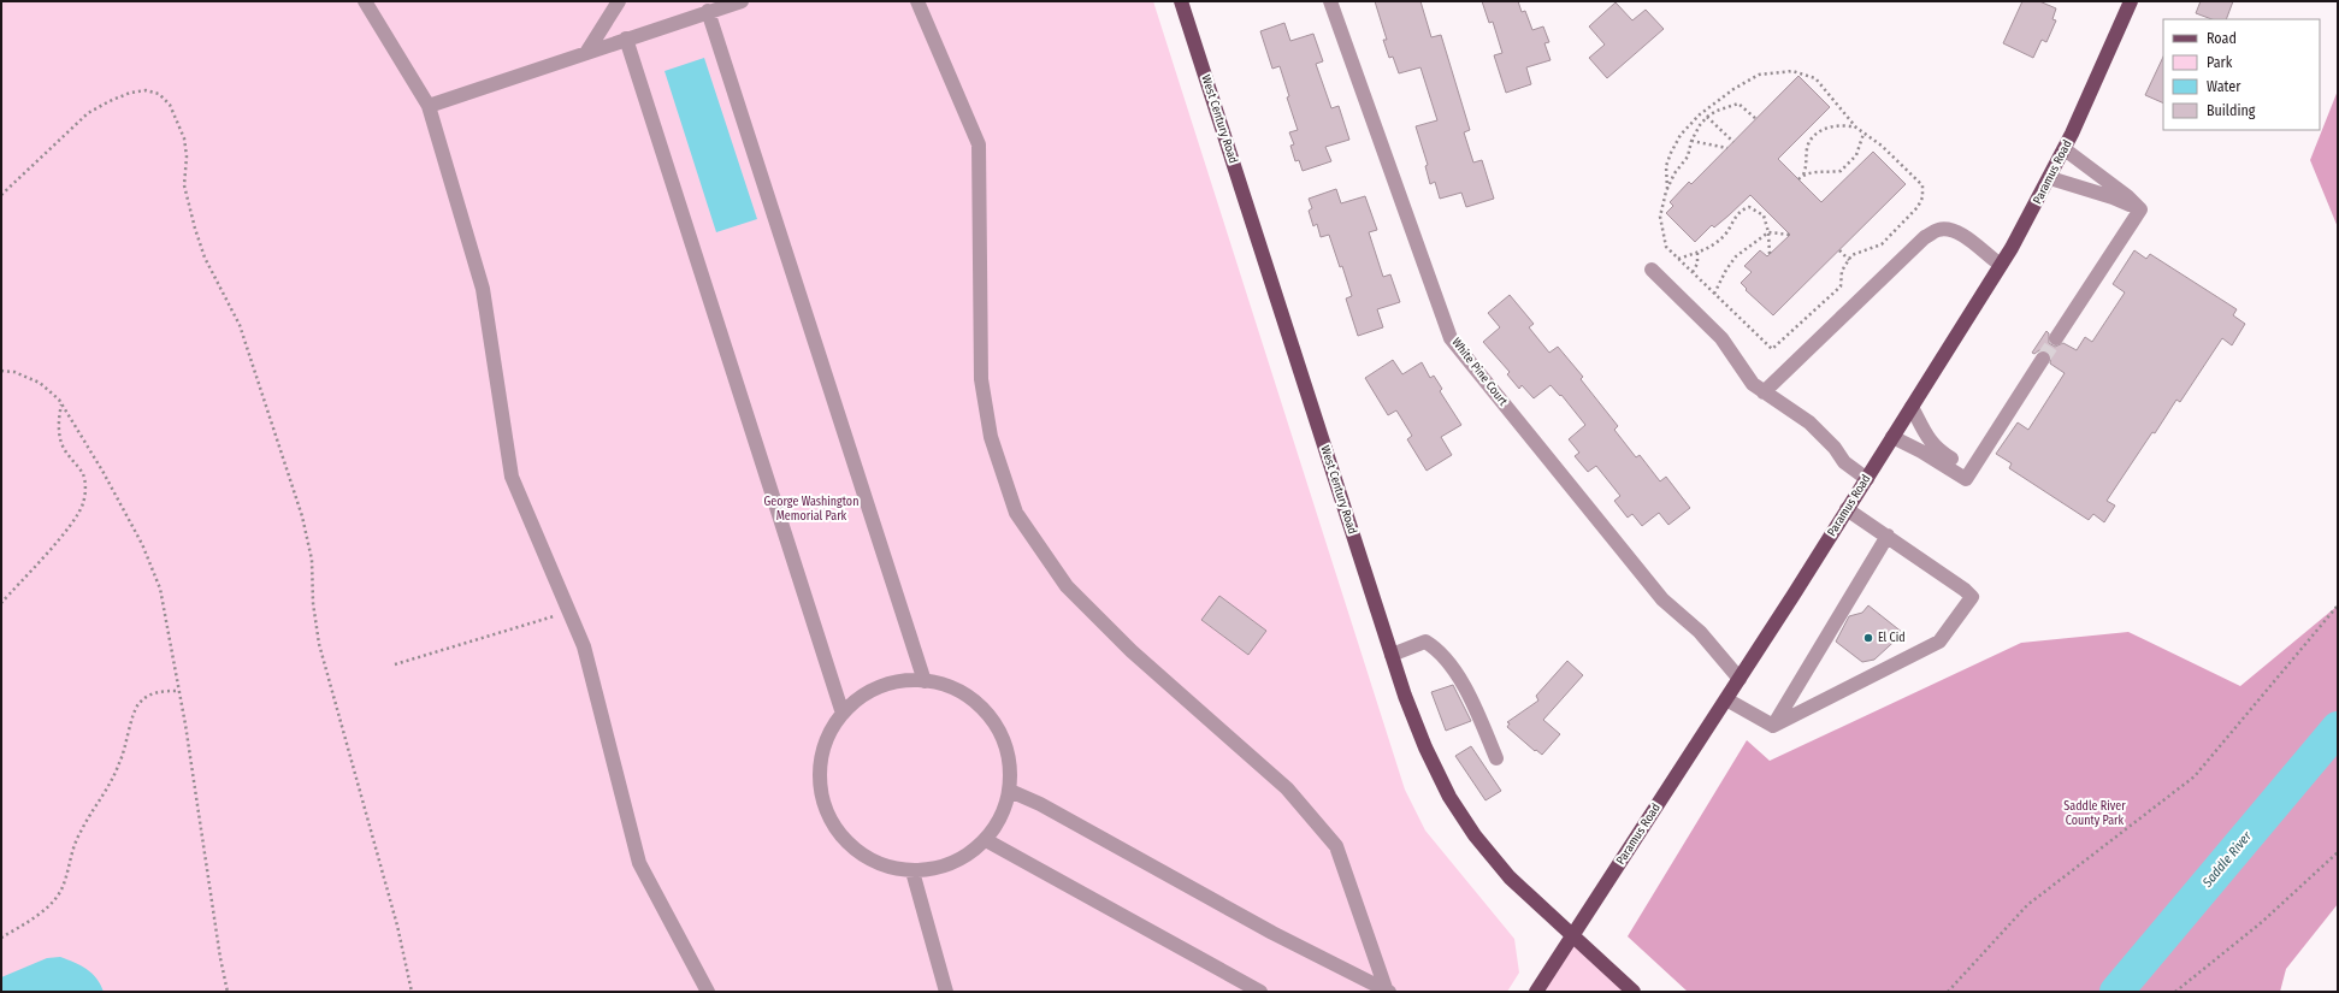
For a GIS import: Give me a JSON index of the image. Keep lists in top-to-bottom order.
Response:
{
  "streets": {
    "main road": ["West Century Road", "Paramus Road"],
    "street": ["White Pine Court"]
  },
  "crossings": [
    ["West Century Road", "Paramus Road"],
    ["Paramus Road", "White Pine Court"]
  ],
  "water": ["Saddle River"],
  "parks": ["George Washington Memorial Park", "Saddle River County Park"],
  "places": ["El Cid"],
  "legend": [
    "Road",
    "Park",
    "Water",
    "Building"
  ]
}
